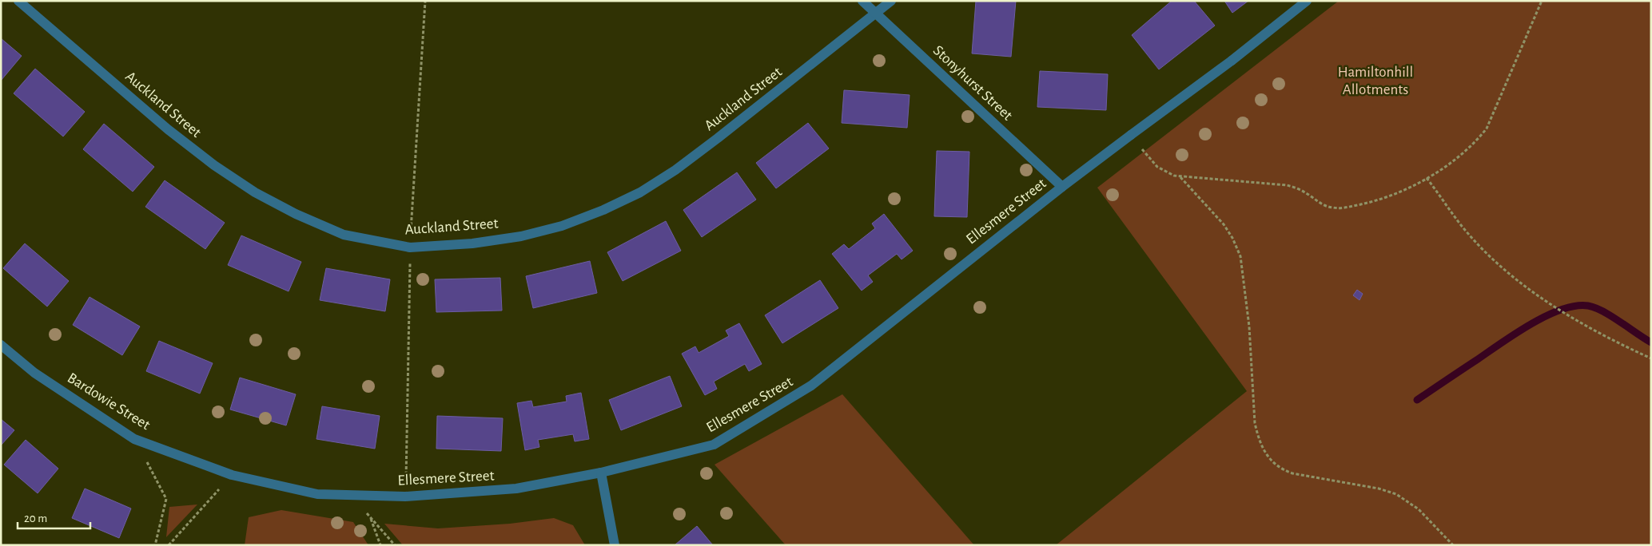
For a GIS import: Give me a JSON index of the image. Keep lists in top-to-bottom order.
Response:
{
  "streets": {
    "street": [
      "Stonyhurst Street",
      "Auckland Street",
      "Ellesmere Street",
      "Bardowie Street"
    ]
  },
  "crossings": [
    ["Stonyhurst Street", "Auckland Street"],
    ["Stonyhurst Street", "Ellesmere Street"],
    ["Ellesmere Street", "Bardowie Street"]
  ],
  "parks": ["Hamiltonhill Allotments"],
  "scale_bar": "20 m"
}
